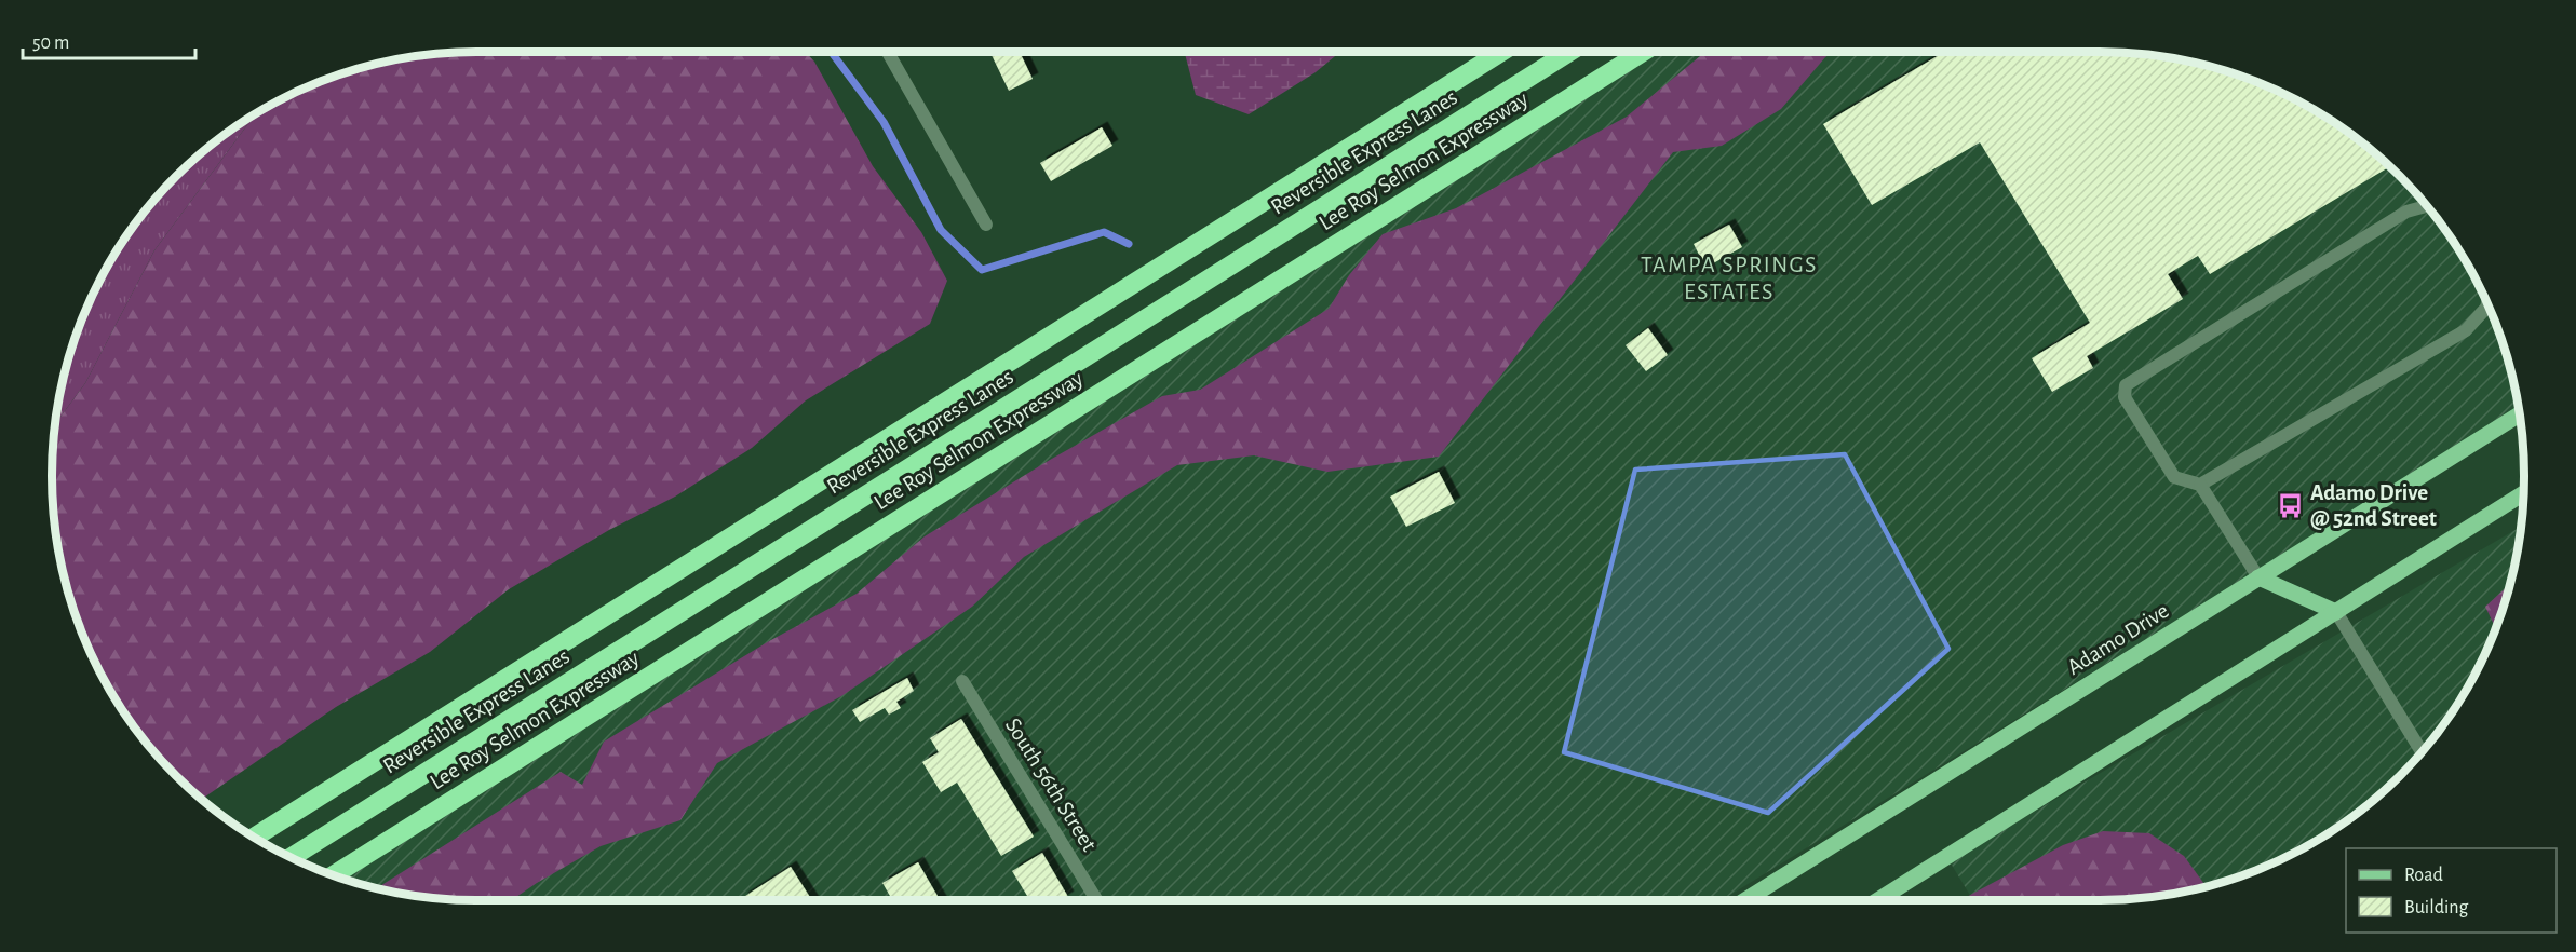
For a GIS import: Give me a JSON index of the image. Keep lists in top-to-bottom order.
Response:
{
  "streets": {
    "highway": ["Reversible Express Lanes", "Lee Roy Selmon Expressway"],
    "main road": ["Adamo Drive"],
    "street": ["South 56th Street"]
  },
  "districts": ["TAMPA SPRINGS ESTATES"],
  "places": {
    "bus stop": ["Adamo Drive @ 52nd Street"]
  },
  "legend": ["Road", "Building"],
  "scale_bar": "50 m"
}
